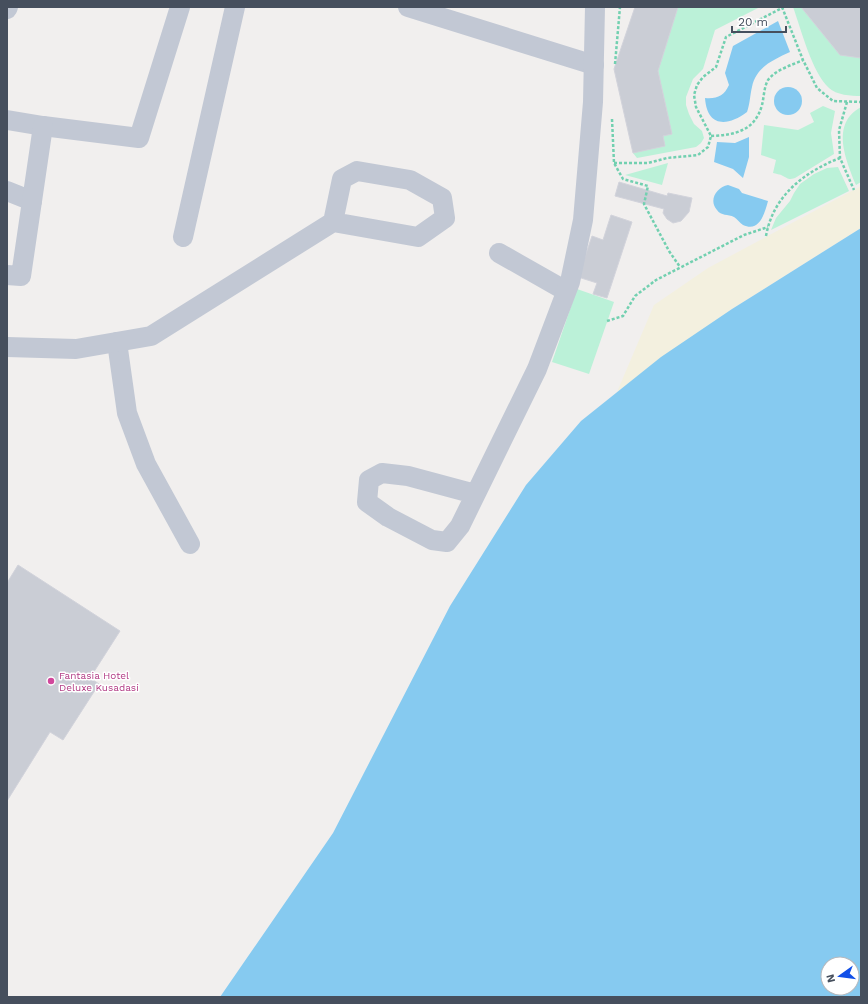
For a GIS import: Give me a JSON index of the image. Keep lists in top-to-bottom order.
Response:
{
  "places": ["Fantasia Hotel Deluxe Kusadasi"],
  "scale_bar": "20 m",
  "north": "left"
}
